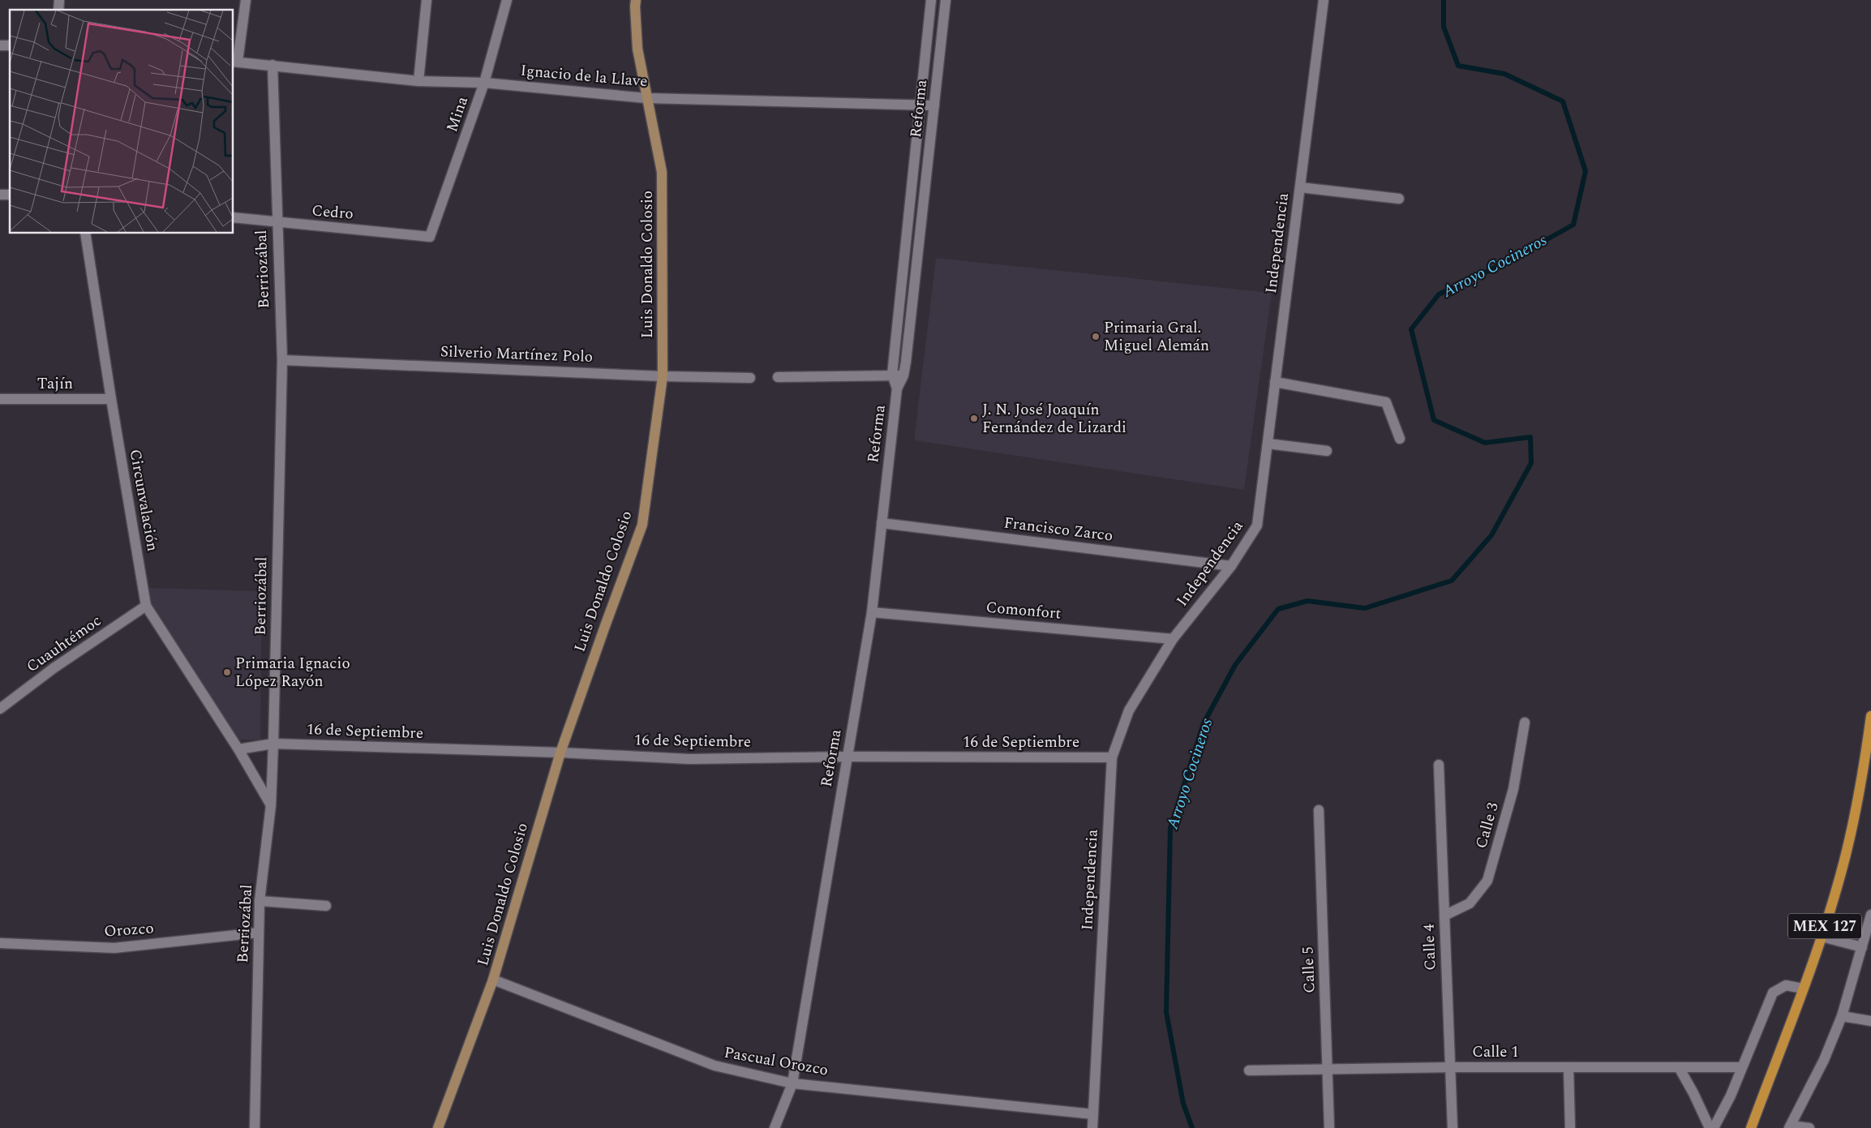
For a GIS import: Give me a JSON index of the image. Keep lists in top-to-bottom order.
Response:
{
  "streets": {
    "main road": ["Luis Donaldo Colosio", "MEX 127"],
    "street": [
      "Ignacio de la Llave",
      "Reforma",
      "Mina",
      "Cedro",
      "Independencia",
      "Berriozábal",
      "Silverio Martínez Polo",
      "Tajín",
      "Circunvalación",
      "Francisco Zarco",
      "Comonfort",
      "Cuauhtémoc",
      "16 de Septiembre",
      "Calle 3",
      "Orozco",
      "Calle 4",
      "Calle 5",
      "Calle 1",
      "Pascual Orozco"
    ]
  },
  "crossings": [
    ["Ignacio de la Llave", "Reforma"],
    ["Ignacio de la Llave", "Mina"],
    ["Ignacio de la Llave", "Luis Donaldo Colosio"],
    ["Ignacio de la Llave", "Berriozábal"],
    ["Reforma", "Francisco Zarco"],
    ["Reforma", "Comonfort"],
    ["Reforma", "16 de Septiembre"],
    ["Reforma", "Pascual Orozco"],
    ["Mina", "Cedro"],
    ["Cedro", "Berriozábal"],
    ["Independencia", "Francisco Zarco"],
    ["Independencia", "Comonfort"],
    ["Independencia", "16 de Septiembre"],
    ["Independencia", "Pascual Orozco"],
    ["Luis Donaldo Colosio", "Silverio Martínez Polo"],
    ["Luis Donaldo Colosio", "16 de Septiembre"],
    ["Luis Donaldo Colosio", "Pascual Orozco"],
    ["Berriozábal", "Silverio Martínez Polo"],
    ["Berriozábal", "Circunvalación"],
    ["Berriozábal", "16 de Septiembre"],
    ["Berriozábal", "Orozco"],
    ["Tajín", "Circunvalación"],
    ["Circunvalación", "Cuauhtémoc"],
    ["Calle 3", "Calle 4"],
    ["Calle 4", "Calle 1"],
    ["Calle 5", "Calle 1"]
  ],
  "water": ["Arroyo Cocineros"],
  "places": ["Primaria Gral. Miguel Alemán", "J. N. José Joaquín Fernández de Lizardi", "Primaria Ignacio López Rayón"]
}
